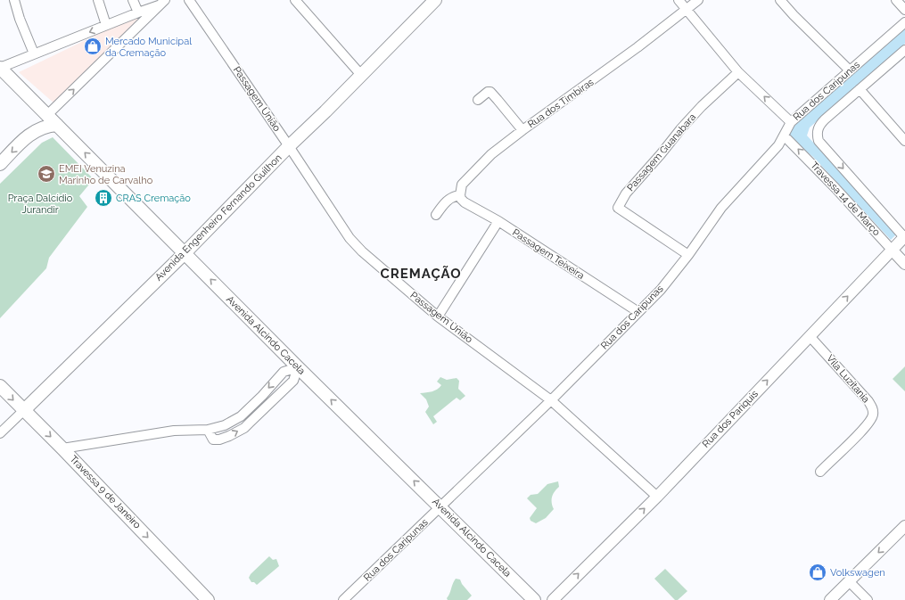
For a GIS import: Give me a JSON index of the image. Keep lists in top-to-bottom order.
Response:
{
  "streets": {
    "main road": ["Avenida Engenheiro Fernando Guilhon", "Avenida Alcindo Cacela", "Travessa 9 de Janeiro"],
    "street": [
      "Rua dos Caripunas",
      "Passagem União",
      "Rua dos Timbiras",
      "Passagem Guanabara",
      "Travessa 14 de Março",
      "Passagem Teixeira",
      "Vila Luzitania",
      "Rua dos Pariquis"
    ]
  },
  "crossings": [
    ["Rua dos Caripunas", "Passagem União"],
    ["Rua dos Caripunas", "Passagem Guanabara"],
    ["Rua dos Caripunas", "Travessa 14 de Março"],
    ["Rua dos Caripunas", "Passagem Teixeira"],
    ["Rua dos Caripunas", "Avenida Alcindo Cacela"],
    ["Passagem União", "Avenida Engenheiro Fernando Guilhon"],
    ["Passagem União", "Rua dos Pariquis"],
    ["Rua dos Timbiras", "Passagem Teixeira"],
    ["Travessa 14 de Março", "Rua dos Pariquis"],
    ["Avenida Engenheiro Fernando Guilhon", "Avenida Alcindo Cacela"],
    ["Avenida Engenheiro Fernando Guilhon", "Travessa 9 de Janeiro"],
    ["Vila Luzitania", "Rua dos Pariquis"]
  ],
  "one_way": ["Avenida Alcindo Cacela", "Rua dos Pariquis", "Travessa 9 de Janeiro"],
  "districts": ["CREMAÇÃO"],
  "parks": ["Praça Dalcídio Jurandir"],
  "places": {
    "shop": ["Mercado Municipal da Cremação", "Volkswagen"],
    "school or university": ["EMEI Venuzina Marinho de Carvalho"],
    "building": ["CRAS Cremação"]
  }
}
